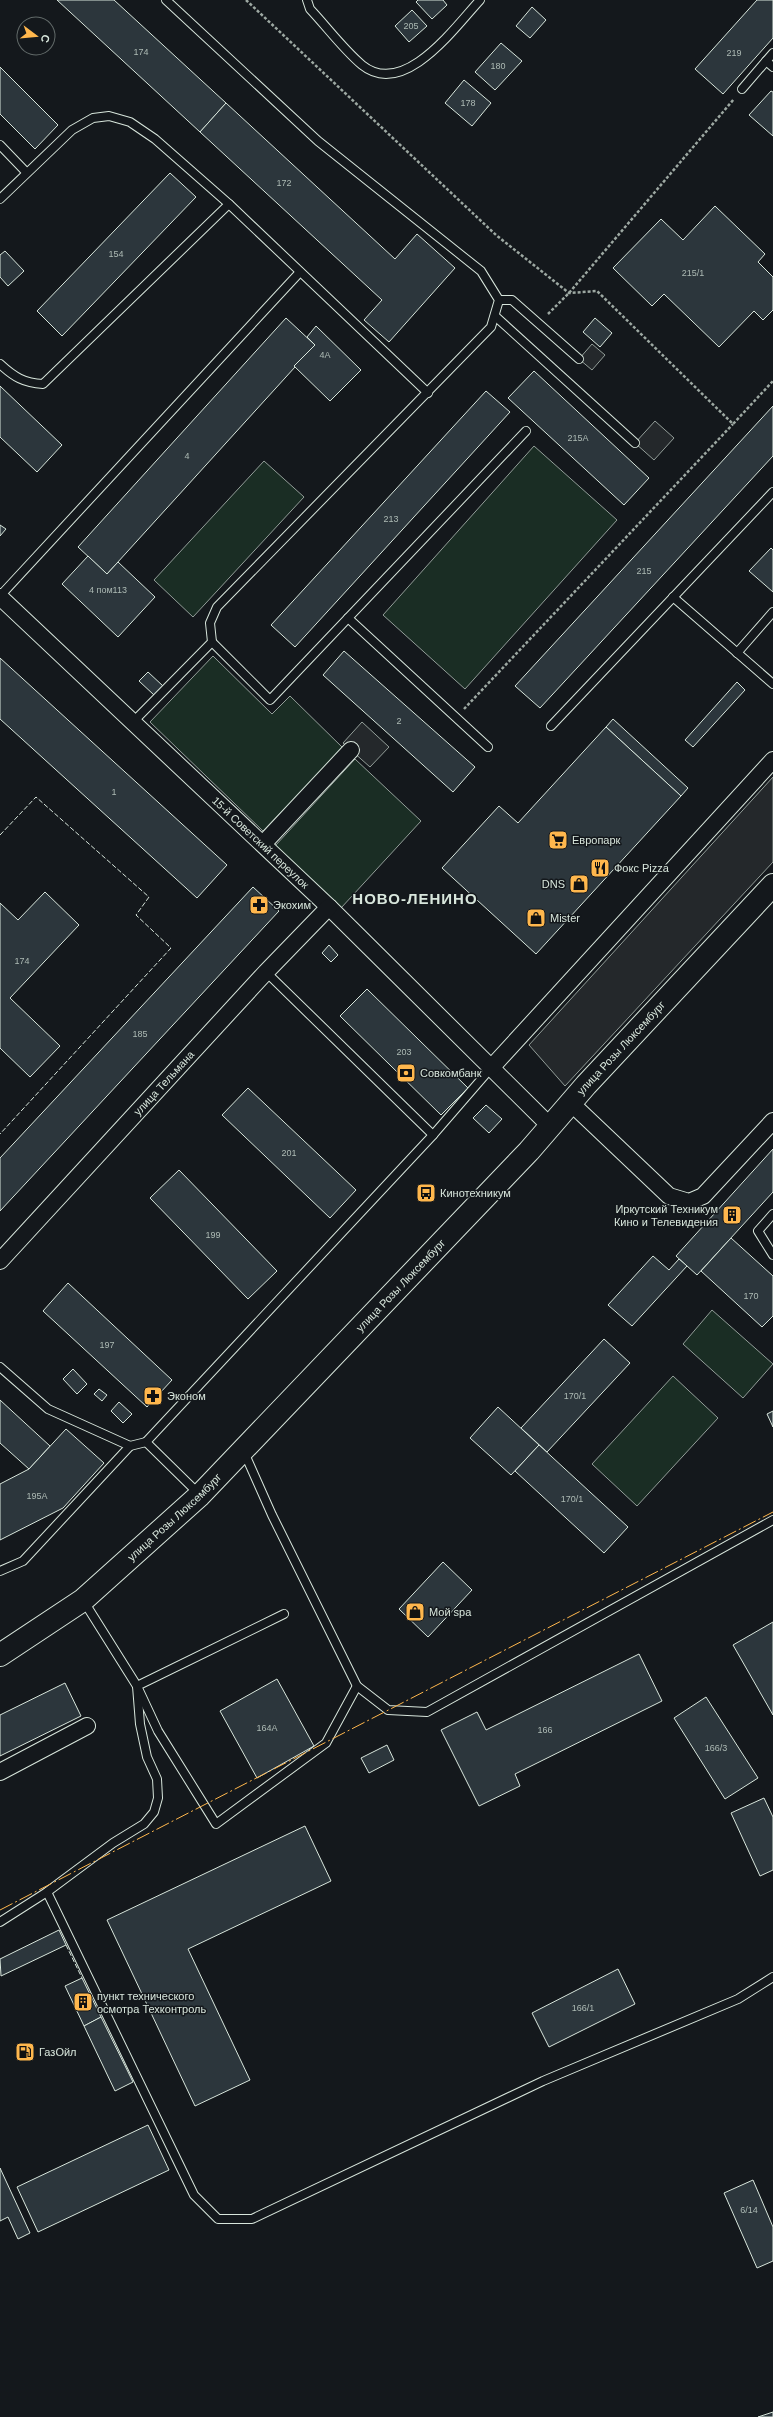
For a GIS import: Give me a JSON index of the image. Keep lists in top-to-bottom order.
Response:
{
  "streets": {
    "main road": ["улица Розы Люксембург"],
    "street": ["15-й Советский переулок", "улица Тельмана"]
  },
  "crossings": [
    ["15-й Советский переулок", "улица Розы Люксембург"],
    ["15-й Советский переулок", "улица Тельмана"]
  ],
  "districts": ["НОВО-ЛЕНИНО"],
  "places": {
    "supermarket": ["Европарк"],
    "restaurant": ["Фокс Pizza"],
    "shop": ["DNS", "Mister", "Мой spa"],
    "pharmacy": ["Экохим", "Эконом"],
    "bank": ["Совкомбанк"],
    "bus stop": ["Кинотехникум"],
    "building": ["Иркутский Техникум Кино и Телевидения", "пункт технического осмотра Техконтроль"],
    "fuel station": ["ГазОйл"]
  },
  "house_numbers": [
    "205",
    "174",
    "219",
    "180",
    "178",
    "172",
    "154",
    "215/1",
    "4А",
    "215А",
    "4",
    "213",
    "215",
    "4 пом113",
    "2",
    "1",
    "174",
    "185",
    "203",
    "201",
    "199",
    "170",
    "197",
    "170/1",
    "195А",
    "170/1",
    "164А",
    "166",
    "166/3",
    "166/1",
    "6/14"
  ],
  "north": "right"
}
